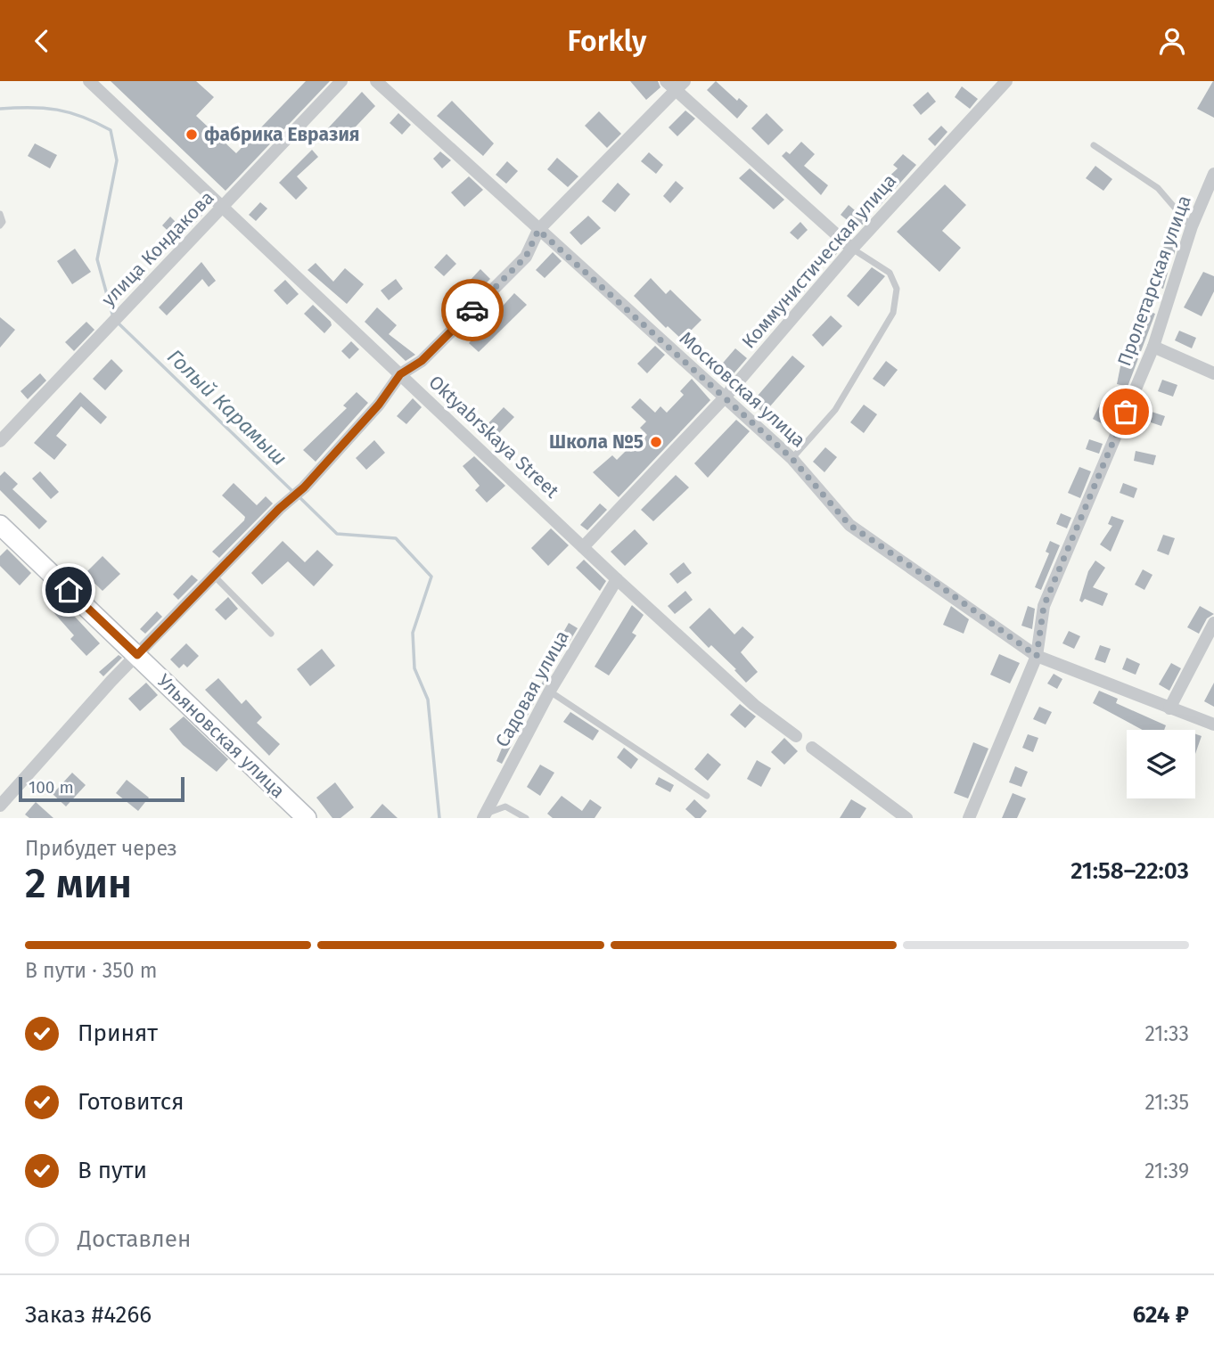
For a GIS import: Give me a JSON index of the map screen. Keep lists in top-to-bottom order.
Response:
{
  "streets": {
    "street": [
      "улица Кондакова",
      "Коммунистическая улица",
      "Пролетарская улица",
      "Московская улица",
      "Oktyabrskaya Street",
      "Садовая улица",
      "Ульяновская улица"
    ]
  },
  "crossings": [
    ["улица Кондакова", "Oktyabrskaya Street"],
    ["Коммунистическая улица", "Московская улица"],
    ["Коммунистическая улица", "Oktyabrskaya Street"],
    ["Пролетарская улица", "Московская улица"],
    ["Oktyabrskaya Street", "Садовая улица"]
  ],
  "water": ["Голый Карамыш"],
  "places": ["фабрика Евразия", "Школа №5"],
  "scale_bar": "100 m",
  "page": {
    "header": "Forkly",
    "scale": "100 m",
    "heading": ["2 мин", "Прибудет через", "21:58–22:03"],
    "panel": ["Заказ #4266", "624 ₽"],
    "bar": "В пути · 350 m",
    "list": [
      ["Принят", "21:33"],
      ["Готовится", "21:35"],
      ["В пути", "21:39"],
      "Доставлен"
    ]
  }
}
